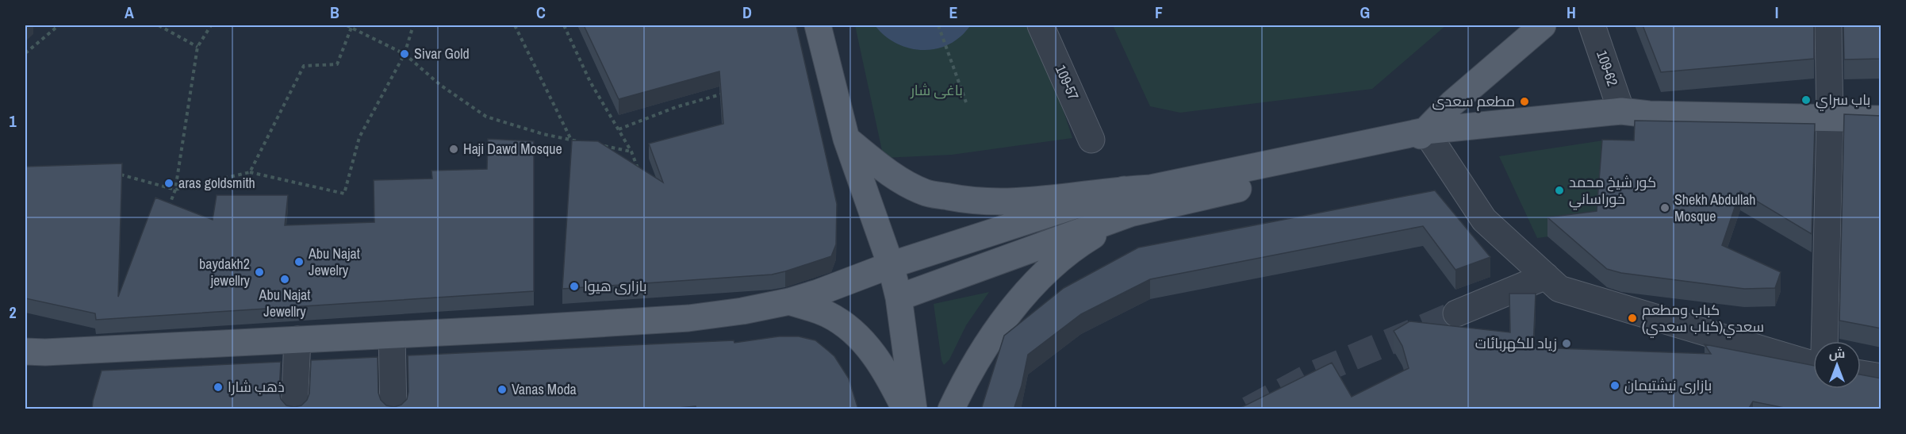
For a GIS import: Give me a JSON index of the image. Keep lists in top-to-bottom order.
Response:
{
  "streets": {
    "street": ["109-62", "109-57"]
  },
  "parks": ["باغی شار"],
  "places": [
    "Sivar Gold",
    "باب سراي",
    "مطعم سعدى",
    "Haji Dawd Mosque",
    "aras goldsmith",
    "كور شيخ محمد خوراساني",
    "Shekh Abdullah Mosque",
    "Abu Najat Jewelry",
    "baydakh2 jewellry",
    "Abu Najat Jewellry",
    "بازاری ھیوا",
    "كباب ومطعم سعدي(كباب سعدي)",
    "زياد للكهربائات",
    "بازاری نیشتیمان",
    "ذهب شارا",
    "Vanas Moda"
  ],
  "north": "top",
  "grid": {
    "columns": [
      "A",
      "B",
      "C",
      "D",
      "E",
      "F",
      "G",
      "H",
      "I"
    ],
    "rows": ["1", "2"]
  }
}
